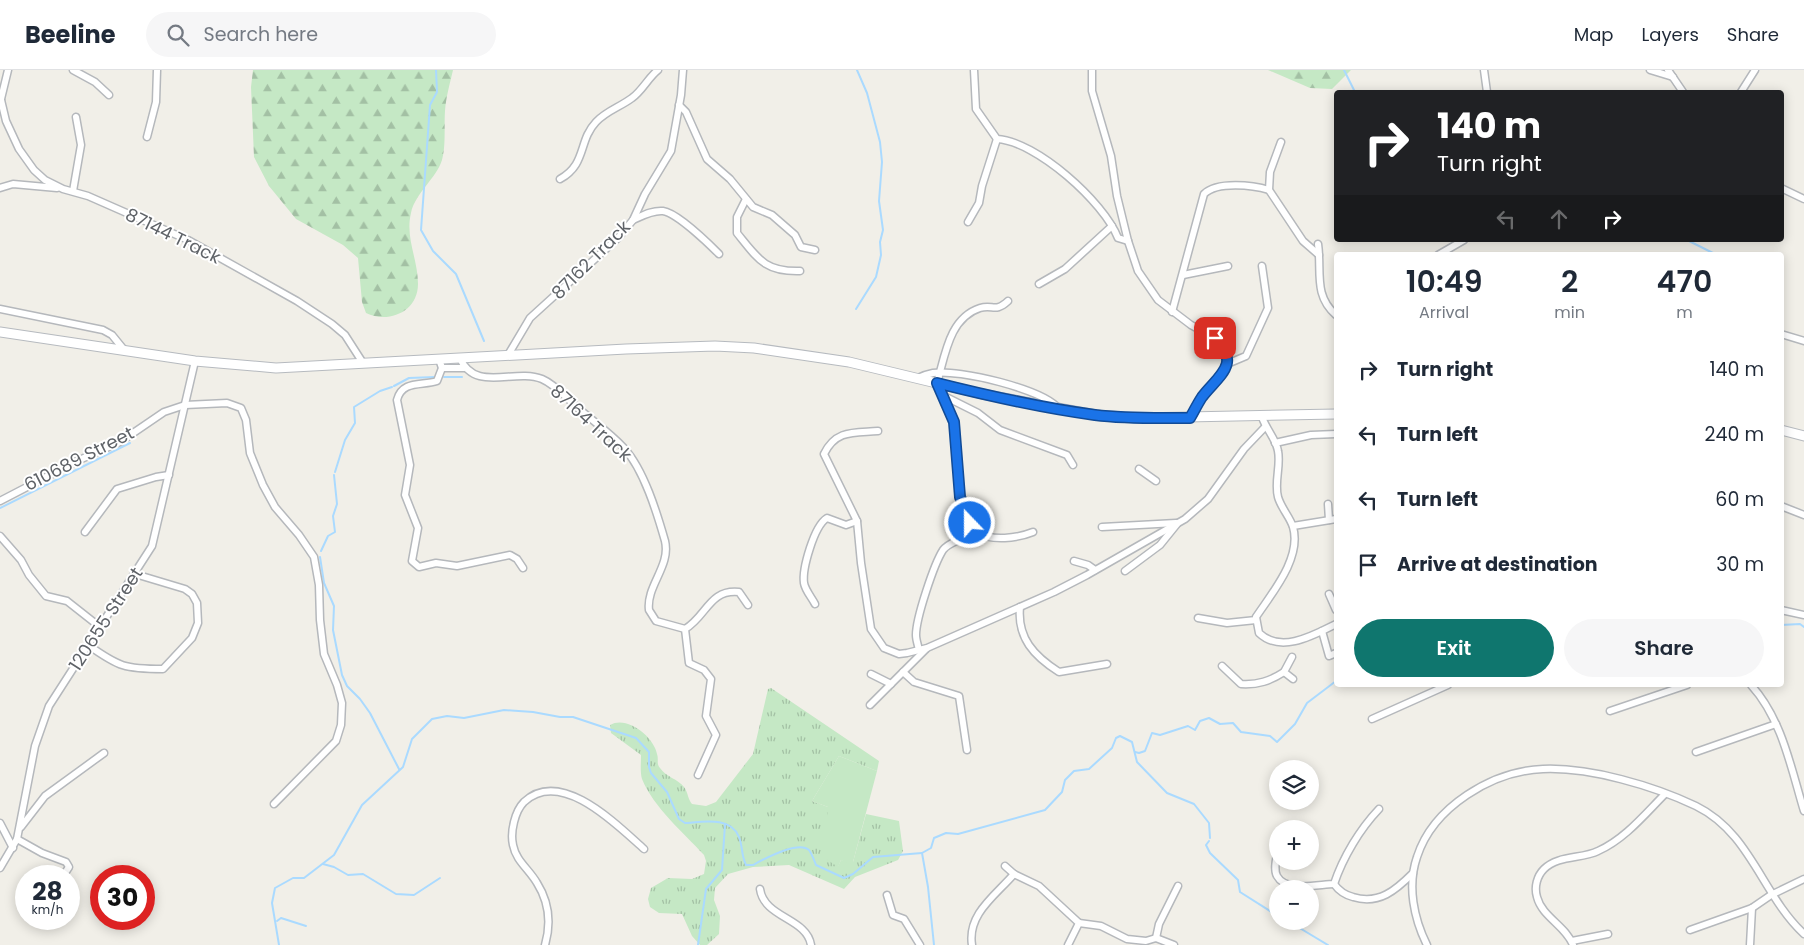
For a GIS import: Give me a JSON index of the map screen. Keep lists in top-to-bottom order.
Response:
{
  "streets": {
    "street": [
      "87144 Track",
      "87162 Track",
      "87164 Track",
      "610689 Street",
      "120655 Street"
    ]
  },
  "crossings": [
    ["610689 Street", "120655 Street"]
  ],
  "page": {
    "header": "Beeline",
    "search": "Search here",
    "nav": ["Map", "Layers", "Share"],
    "turn": ["140 m", "Turn right"],
    "eta": [
      "10:49",
      "Arrival",
      "2",
      "min",
      "470",
      "m"
    ],
    "list": [
      {
        "name": "Turn right",
        "value": "140 m"
      },
      {
        "name": "Turn left",
        "value": "240 m"
      },
      {
        "name": "Turn left",
        "value": "60 m"
      },
      {
        "name": "Arrive at destination",
        "value": "30 m"
      }
    ],
    "buttons": ["Exit", "Share"],
    "map_buttons": ["+", "−"],
    "speed": "28 km/h",
    "limit": "30"
  }
}
